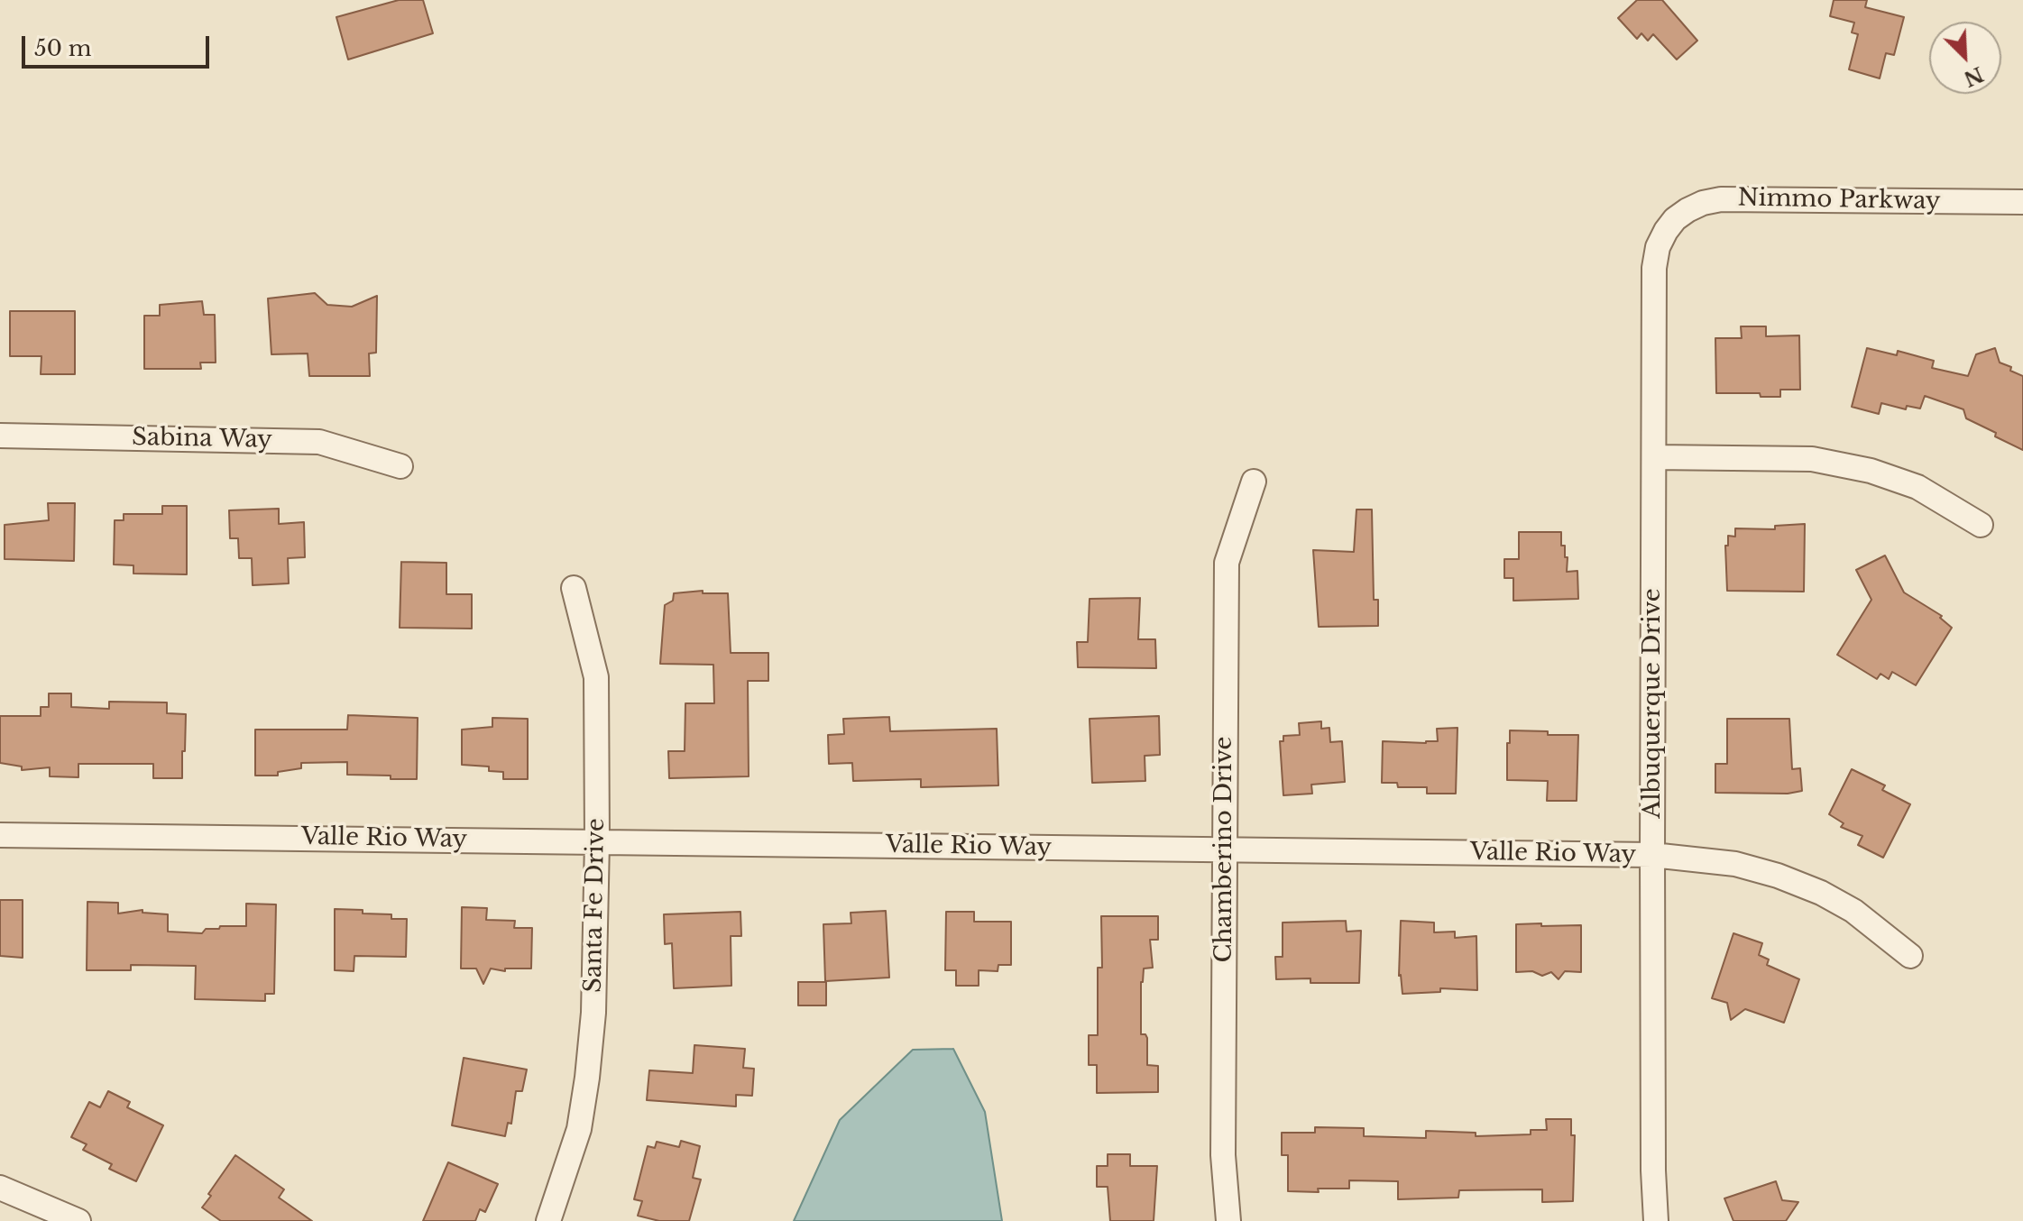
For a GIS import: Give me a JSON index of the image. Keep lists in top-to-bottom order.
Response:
{
  "streets": {
    "street": [
      "Nimmo Parkway",
      "Sabina Way",
      "Albuquerque Drive",
      "Valle Rio Way",
      "Chamberino Drive",
      "Santa Fe Drive"
    ]
  },
  "crossings": [
    ["Nimmo Parkway", "Albuquerque Drive"],
    ["Albuquerque Drive", "Valle Rio Way"],
    ["Valle Rio Way", "Chamberino Drive"],
    ["Valle Rio Way", "Santa Fe Drive"]
  ],
  "scale_bar": "50 m",
  "north": "bottom right"
}
